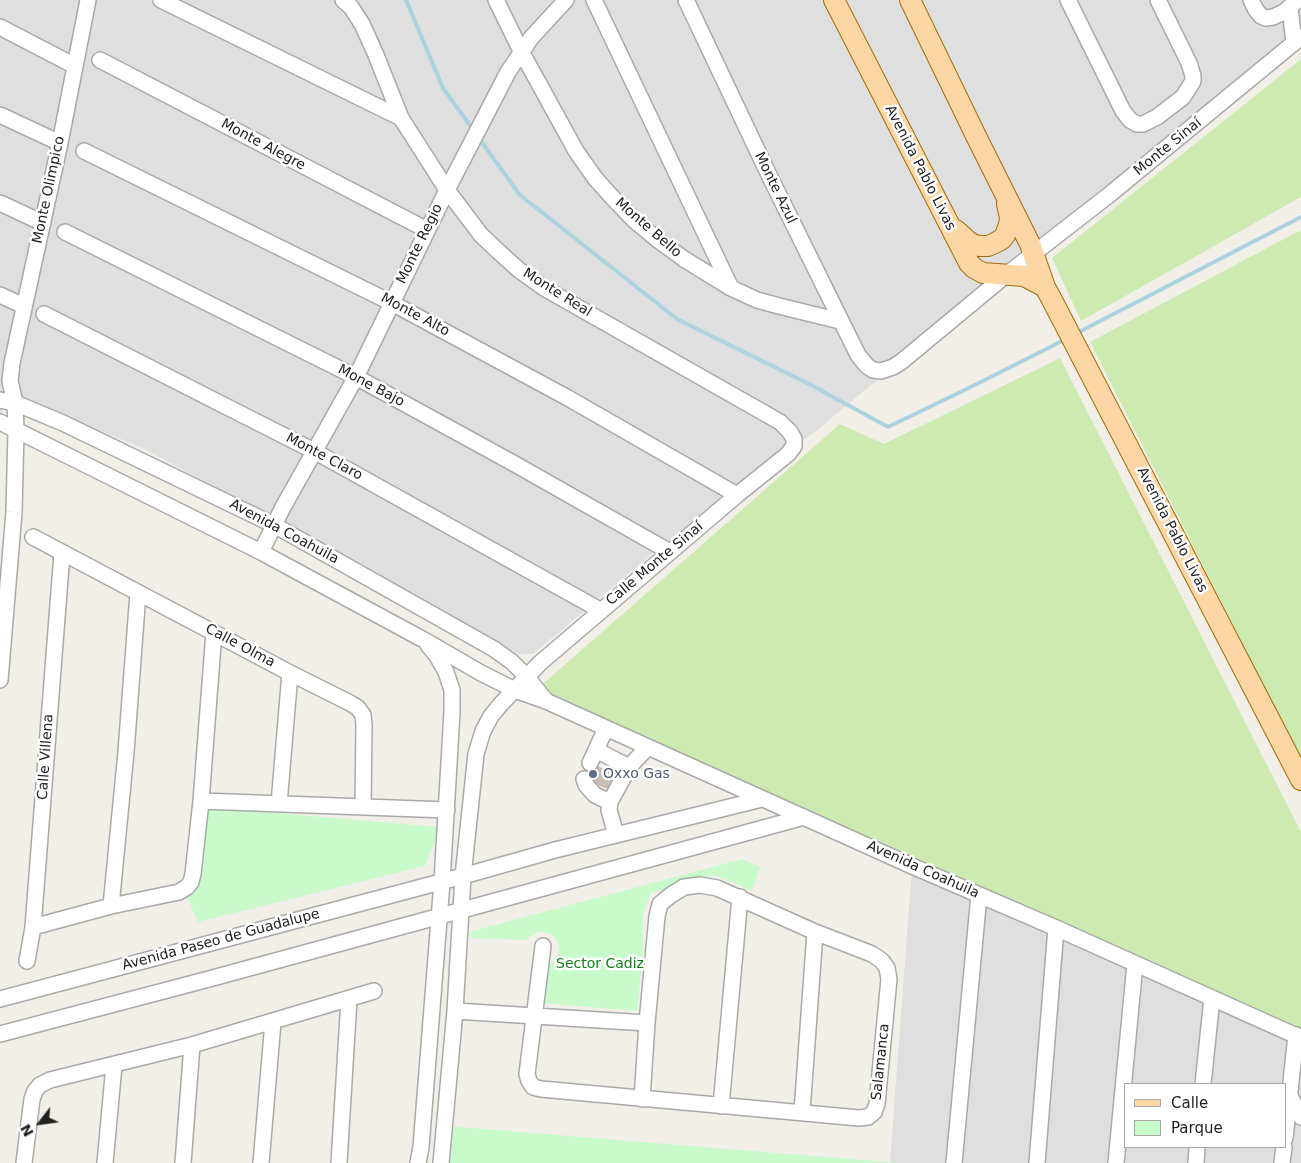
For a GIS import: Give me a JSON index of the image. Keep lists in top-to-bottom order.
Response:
{
  "streets": {
    "main road": ["Avenida Pablo Livas"],
    "street": [
      "Monte Alegre",
      "Monte Sinaí",
      "Monte Azul",
      "Monte Olimpico",
      "Monte Bello",
      "Monte Regio",
      "Monte Real",
      "Monte Alto",
      "Mone Bajo",
      "Monte Claro",
      "Avenida Coahuila",
      "Calle Monte Sinaí",
      "Calle Olma",
      "Calle Villena",
      "Avenida Paseo de Guadalupe",
      "Salamanca"
    ]
  },
  "crossings": [
    ["Monte Alegre", "Monte Regio"],
    ["Monte Sinaí", "Avenida Pablo Livas"],
    ["Avenida Pablo Livas", "Monte Azul"],
    ["Monte Azul", "Monte Bello"],
    ["Monte Olimpico", "Avenida Coahuila"],
    ["Monte Bello", "Monte Regio"],
    ["Monte Regio", "Monte Real"],
    ["Monte Regio", "Monte Alto"],
    ["Monte Regio", "Mone Bajo"],
    ["Monte Regio", "Monte Claro"],
    ["Monte Regio", "Avenida Coahuila"],
    ["Monte Real", "Calle Monte Sinaí"],
    ["Monte Alto", "Calle Monte Sinaí"],
    ["Mone Bajo", "Calle Monte Sinaí"],
    ["Monte Claro", "Calle Monte Sinaí"],
    ["Avenida Coahuila", "Calle Monte Sinaí"],
    ["Avenida Coahuila", "Avenida Paseo de Guadalupe"],
    ["Calle Olma", "Calle Villena"]
  ],
  "parks": ["Sector Cadiz"],
  "places": ["Oxxo Gas"],
  "legend": ["Calle", "Parque"],
  "north": "bottom left"
}
